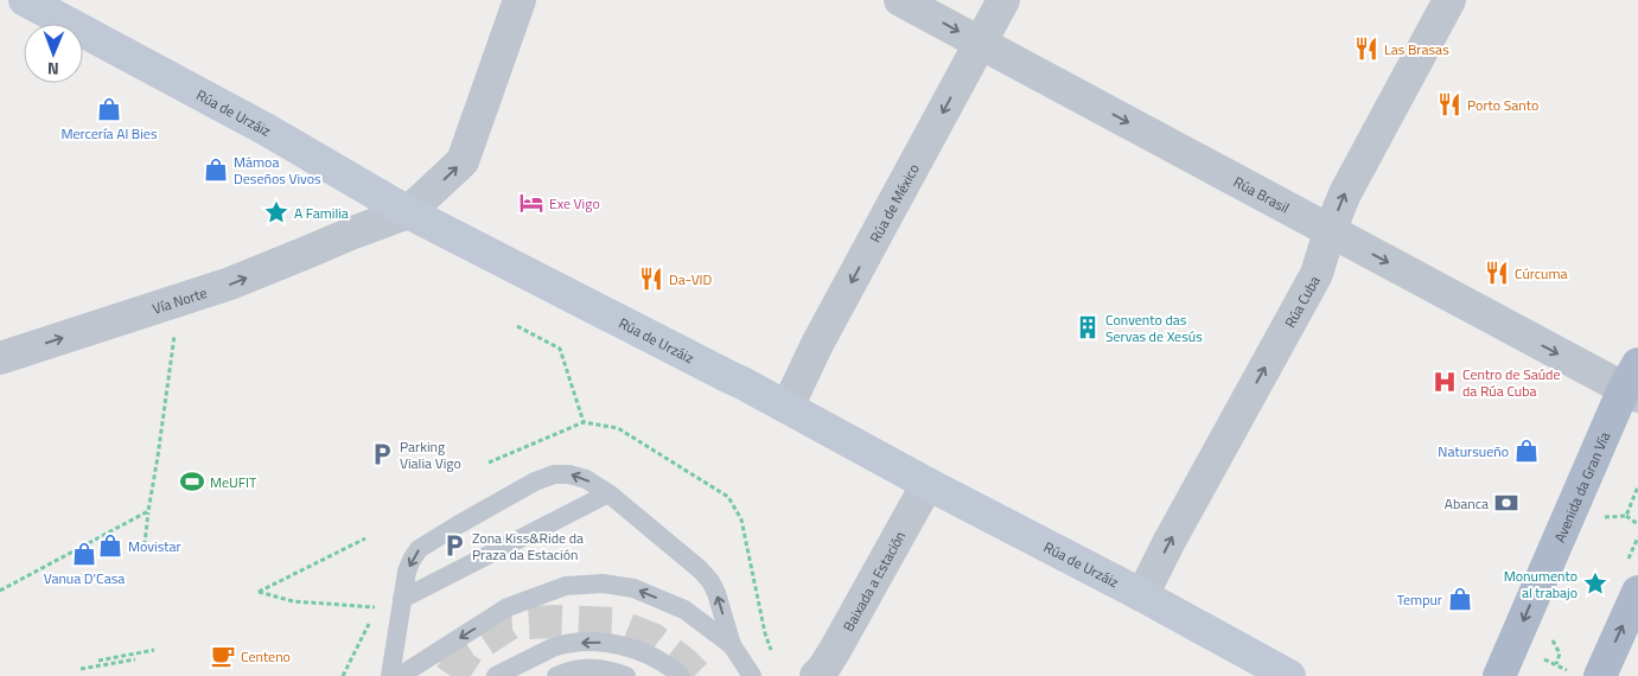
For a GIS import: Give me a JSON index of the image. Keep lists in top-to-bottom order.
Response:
{
  "streets": {
    "main road": ["Rúa de Urzáiz", "Avenida da Gran Vía"],
    "street": [
      "Rúa Brasil",
      "Rúa de México",
      "Rúa Cuba",
      "Vía Norte",
      "Baixada a Estación"
    ]
  },
  "crossings": [
    ["Rúa de Urzáiz", "Rúa de México"],
    ["Rúa de Urzáiz", "Rúa Cuba"],
    ["Rúa de Urzáiz", "Vía Norte"],
    ["Rúa de Urzáiz", "Baixada a Estación"],
    ["Rúa Brasil", "Rúa de México"],
    ["Rúa Brasil", "Rúa Cuba"],
    ["Rúa Brasil", "Avenida da Gran Vía"]
  ],
  "one_way": [
    "Rúa Brasil",
    "Rúa de México",
    "Rúa Cuba",
    "Vía Norte"
  ],
  "places": {
    "restaurant": [
      "Las Brasas",
      "Porto Santo",
      "Cúrcuma",
      "Da-VID"
    ],
    "shop": [
      "Mercería Al Bies",
      "Mámoa Deseños Vivos",
      "Natursueño",
      "Movistar",
      "Vanua D'Casa",
      "Tempur"
    ],
    "hotel": ["Exe Vigo"],
    "place": ["A Familia", "Monumento al trabajo"],
    "building": ["Convento das Servas de Xesús"],
    "hospital": ["Centro de Saúde da Rúa Cuba"],
    "parking": ["Parking Vialia Vigo", "Zona Kiss&Ride da Praza da Estación"],
    "sports": ["MeUFIT"],
    "bank": ["Abanca"],
    "cafe": ["Centeno"]
  },
  "north": "bottom"
}
